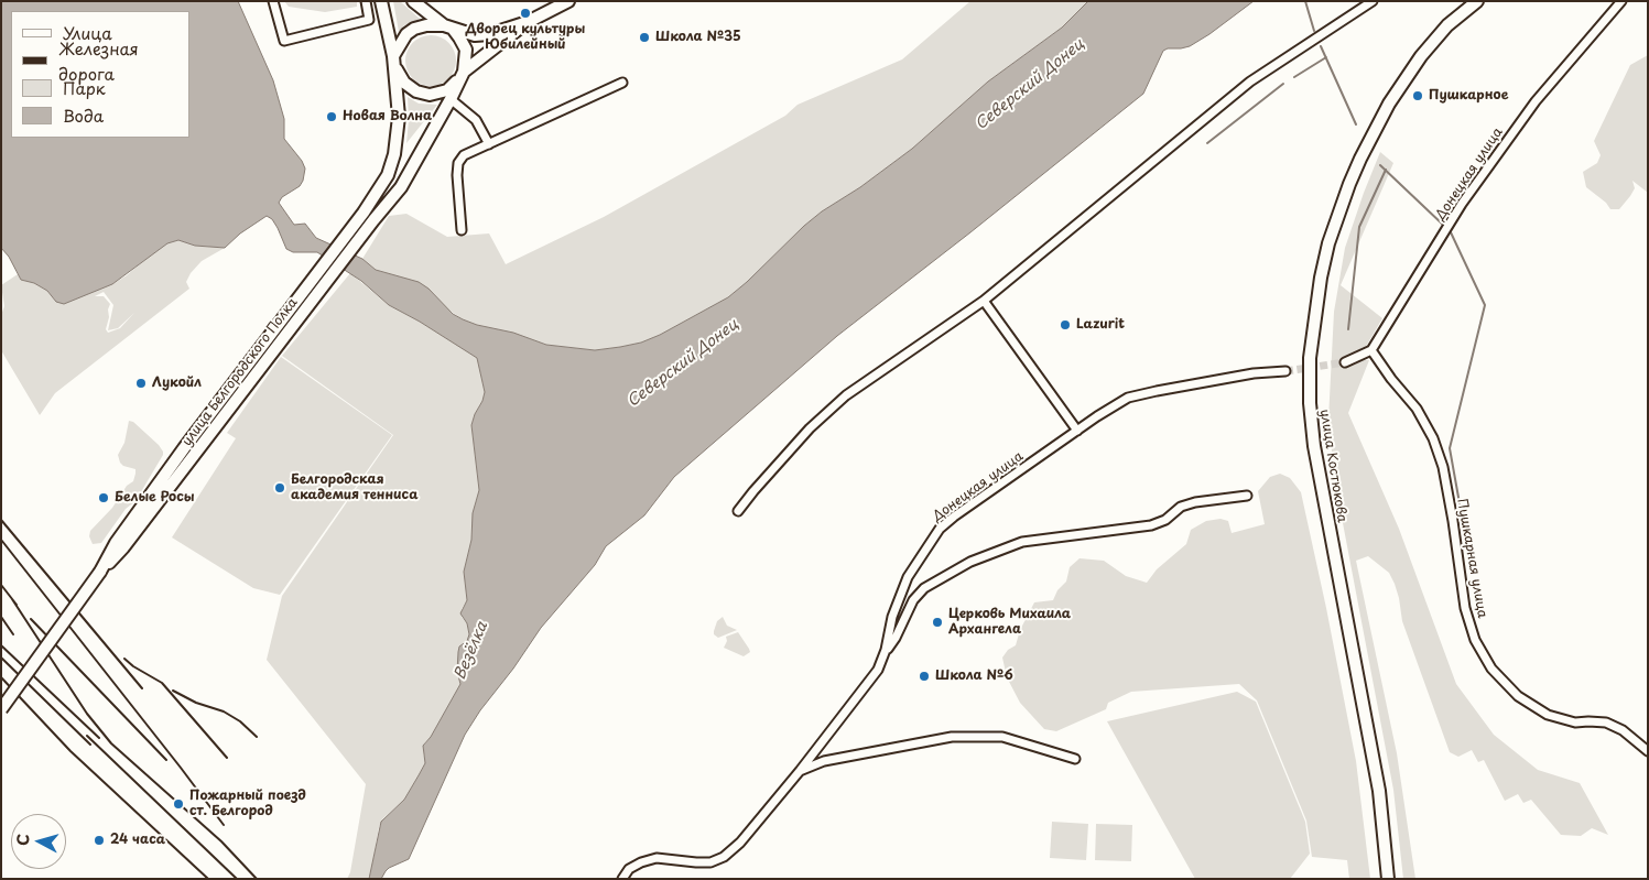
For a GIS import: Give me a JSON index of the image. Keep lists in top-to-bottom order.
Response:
{
  "streets": {
    "main road": ["улица Белгородского Полка", "улица Костюкова"],
    "street": ["Донецкая улица", "Пушкарная улица"]
  },
  "crossings": [
    ["Донецкая улица", "Пушкарная улица"]
  ],
  "water": ["Северский Донец", "Везёлка"],
  "places": [
    "Дворец культуры Юбилейный",
    "Школа №35",
    "Пушкарное",
    "Новая Волна",
    "Lazurit",
    "Лукойл",
    "Белгородская академия тенниса",
    "Белые Росы",
    "Церковь Михаила Архангела",
    "Школа №6",
    "Пожарный поезд ст. Белгород",
    "24 часа"
  ],
  "legend": [
    "Улица",
    "Железная дорога",
    "Парк",
    "Вода"
  ],
  "north": "left"
}
